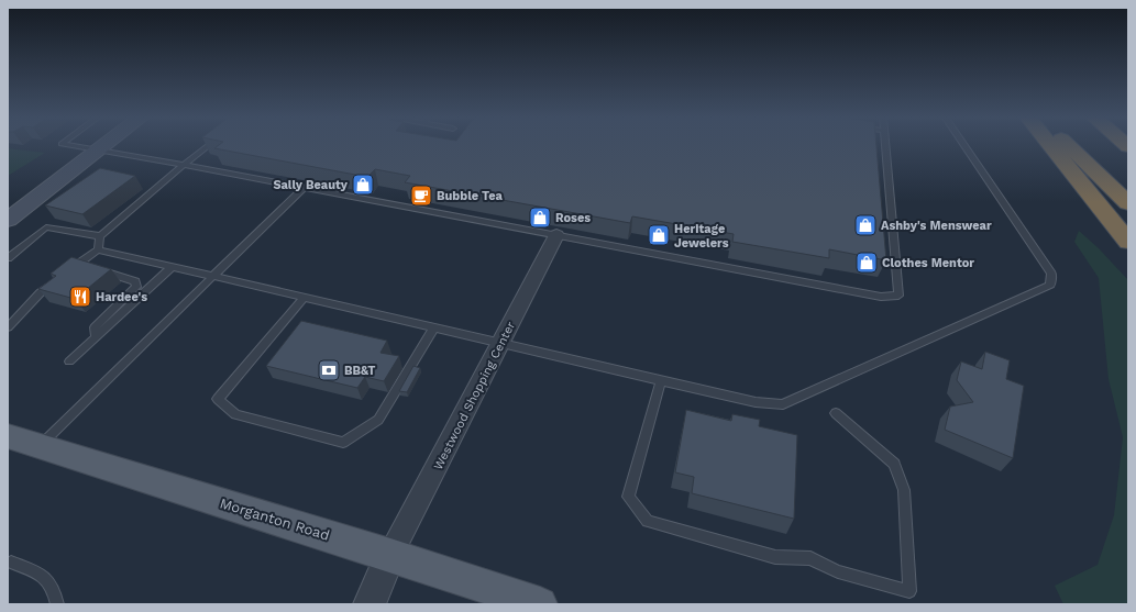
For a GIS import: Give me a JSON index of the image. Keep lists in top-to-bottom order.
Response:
{
  "streets": {
    "main road": ["Morganton Road"],
    "street": ["Westwood Shopping Center"]
  },
  "crossings": [
    ["Westwood Shopping Center", "Morganton Road"]
  ],
  "places": {
    "shop": [
      "Sally Beauty",
      "Roses",
      "Ashby's Menswear",
      "Heritage Jewelers",
      "Clothes Mentor"
    ],
    "cafe": ["Bubble Tea"],
    "restaurant": ["Hardee's"],
    "bank": ["BB&T"]
  }
}
